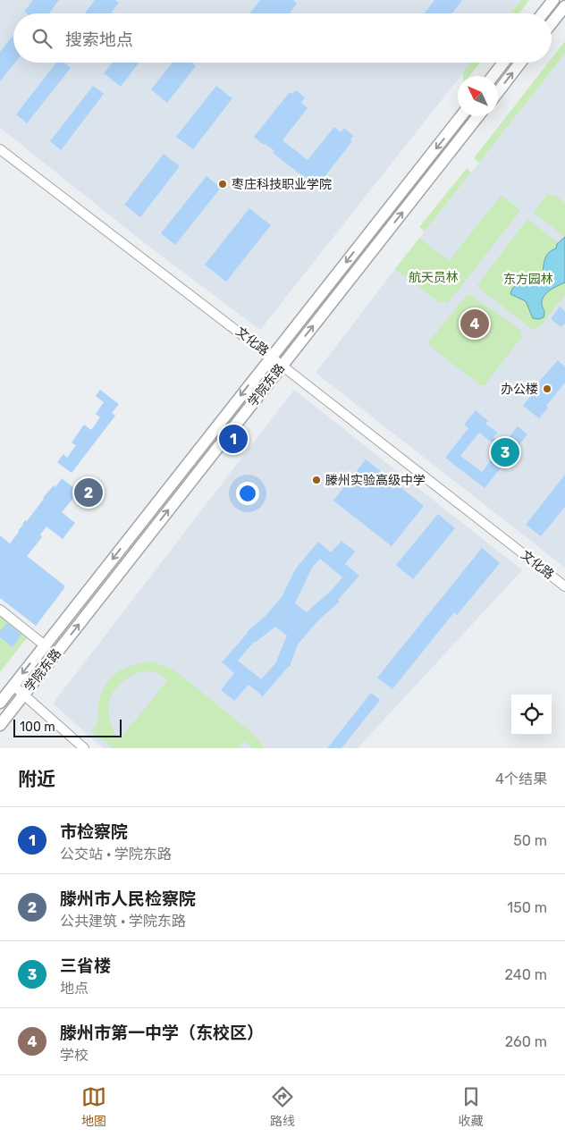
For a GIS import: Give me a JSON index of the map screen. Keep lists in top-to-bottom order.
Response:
{
  "streets": {
    "main road": ["学院东路"],
    "street": ["文化路"]
  },
  "crossings": [
    ["文化路", "学院东路"]
  ],
  "parks": ["航天员林", "东方园林"],
  "places": ["枣庄科技职业学院", "办公楼", "滕州实验高级中学"],
  "scale_bar": "100 m",
  "north": "top left",
  "page": {
    "search": "搜索地点",
    "pins": [
      "4",
      "1",
      "3",
      "2"
    ],
    "scale": "100 m",
    "heading": ["附近", "4个结果"],
    "list": [
      {
        "mark": "1",
        "name": "市检察院",
        "note": "公交站 · 学院东路",
        "value": "50 m"
      },
      {
        "mark": "2",
        "name": "滕州市人民检察院",
        "note": "公共建筑 · 学院东路",
        "value": "150 m"
      },
      {
        "mark": "3",
        "name": "三省楼",
        "note": "地点",
        "value": "240 m"
      },
      {
        "mark": "4",
        "name": "滕州市第一中学（东校区）",
        "note": "学校",
        "value": "260 m"
      }
    ],
    "nav": ["地图", "路线", "收藏"]
  }
}
